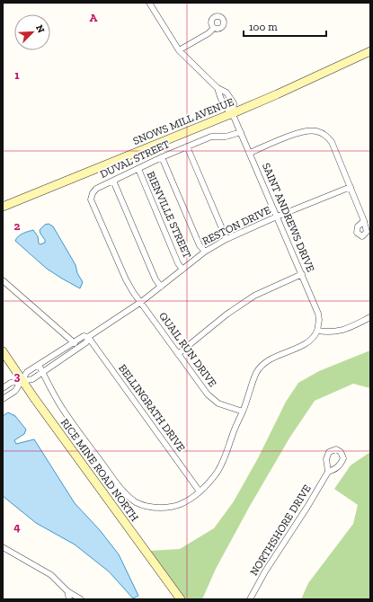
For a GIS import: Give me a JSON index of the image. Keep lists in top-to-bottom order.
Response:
{
  "streets": {
    "main road": ["SNOWS MILL AVENUE", "RICE MINE ROAD NORTH"],
    "street": [
      "DUVAL STREET",
      "BIENVILLE STREET",
      "SAINT ANDREWS DRIVE",
      "RESTON DRIVE",
      "QUAIL RUN DRIVE",
      "BELLINGRATH DRIVE",
      "NORTHSHORE DRIVE"
    ]
  },
  "crossings": [
    ["SNOWS MILL AVENUE", "SAINT ANDREWS DRIVE"],
    ["DUVAL STREET", "BIENVILLE STREET"],
    ["DUVAL STREET", "SAINT ANDREWS DRIVE"],
    ["DUVAL STREET", "RESTON DRIVE"],
    ["DUVAL STREET", "QUAIL RUN DRIVE"],
    ["BIENVILLE STREET", "RESTON DRIVE"],
    ["SAINT ANDREWS DRIVE", "RESTON DRIVE"],
    ["RESTON DRIVE", "QUAIL RUN DRIVE"],
    ["RESTON DRIVE", "BELLINGRATH DRIVE"],
    ["RESTON DRIVE", "RICE MINE ROAD NORTH"]
  ],
  "scale_bar": "100 m",
  "north": "top right",
  "grid": {
    "columns": ["A"],
    "rows": [
      "1",
      "2",
      "3",
      "4"
    ]
  }
}
